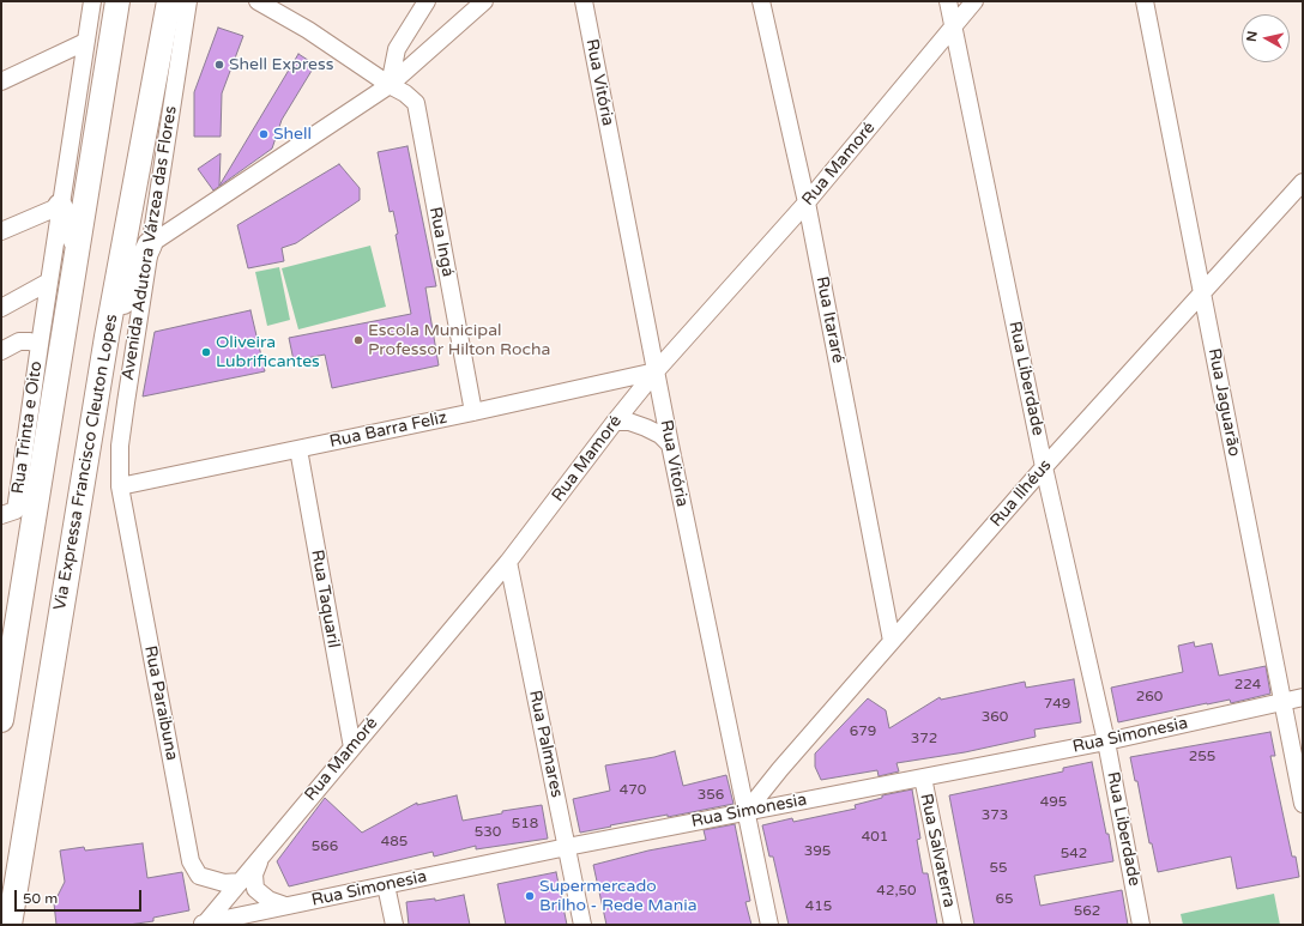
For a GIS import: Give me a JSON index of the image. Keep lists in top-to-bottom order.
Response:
{
  "streets": {
    "highway": ["Via Expressa Francisco Cleuton Lopes"],
    "street": [
      "Rua Vitória",
      "Rua Mamoré",
      "Rua Ingá",
      "Avenida Adutora Várzea das Flores",
      "Rua Itararé",
      "Rua Liberdade",
      "Rua Jaguarão",
      "Rua Trinta e Oito",
      "Rua Barra Feliz",
      "Rua Ilhéus",
      "Rua Taquaril",
      "Rua Paraibuna",
      "Rua Simonesia",
      "Rua Palmares",
      "Rua Salvaterra"
    ]
  },
  "crossings": [
    ["Rua Vitória", "Rua Mamoré"],
    ["Rua Vitória", "Rua Barra Feliz"],
    ["Rua Vitória", "Rua Ilhéus"],
    ["Rua Vitória", "Rua Simonesia"],
    ["Rua Mamoré", "Rua Itararé"],
    ["Rua Mamoré", "Rua Liberdade"],
    ["Rua Mamoré", "Rua Barra Feliz"],
    ["Rua Mamoré", "Rua Taquaril"],
    ["Rua Mamoré", "Rua Paraibuna"],
    ["Rua Mamoré", "Rua Simonesia"],
    ["Rua Mamoré", "Rua Palmares"],
    ["Rua Ingá", "Rua Barra Feliz"],
    ["Avenida Adutora Várzea das Flores", "Rua Barra Feliz"],
    ["Avenida Adutora Várzea das Flores", "Rua Paraibuna"],
    ["Rua Itararé", "Rua Ilhéus"],
    ["Rua Liberdade", "Rua Ilhéus"],
    ["Rua Liberdade", "Rua Simonesia"],
    ["Rua Jaguarão", "Rua Ilhéus"],
    ["Rua Jaguarão", "Rua Simonesia"],
    ["Rua Barra Feliz", "Rua Taquaril"],
    ["Rua Barra Feliz", "Rua Paraibuna"],
    ["Rua Ilhéus", "Rua Simonesia"],
    ["Rua Simonesia", "Rua Palmares"],
    ["Rua Simonesia", "Rua Salvaterra"]
  ],
  "places": [
    "Shell Express",
    "Shell",
    "Escola Municipal Professor Hilton Rocha",
    "Oliveira Lubrificantes",
    "Supermercado Brilho - Rede Mania"
  ],
  "house_numbers": [
    "224",
    "260",
    "749",
    "360",
    "679",
    "372",
    "255",
    "470",
    "356",
    "495",
    "373",
    "518",
    "530",
    "401",
    "485",
    "566",
    "395",
    "542",
    "55",
    "42,50",
    "65",
    "415",
    "562"
  ],
  "scale_bar": "50 m",
  "north": "left"
}
